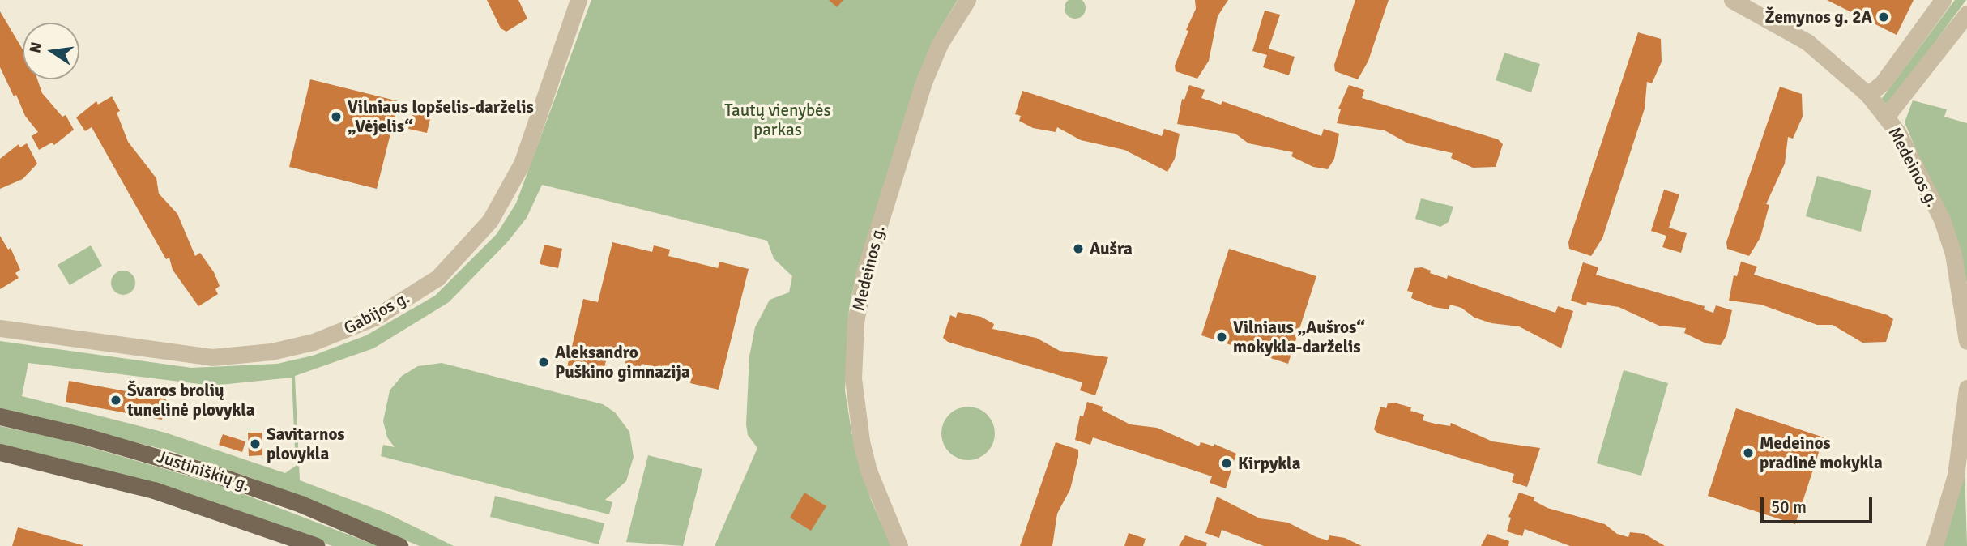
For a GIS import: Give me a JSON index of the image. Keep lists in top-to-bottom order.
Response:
{
  "streets": {
    "main road": ["Justiniškių g."],
    "street": ["Medeinos g.", "Gabijos g."]
  },
  "parks": ["Tautų vienybės parkas"],
  "places": [
    "Žemynos g. 2A",
    "Vilniaus lopšelis-darželis „Vėjelis“",
    "Aušra",
    "Vilniaus „Aušros“ mokykla-darželis",
    "Aleksandro Puškino gimnazija",
    "Švaros brolių tunelinė plovykla",
    "Savitarnos plovykla",
    "Medeinos pradinė mokykla",
    "Kirpykla"
  ],
  "scale_bar": "50 m",
  "north": "left"
}
